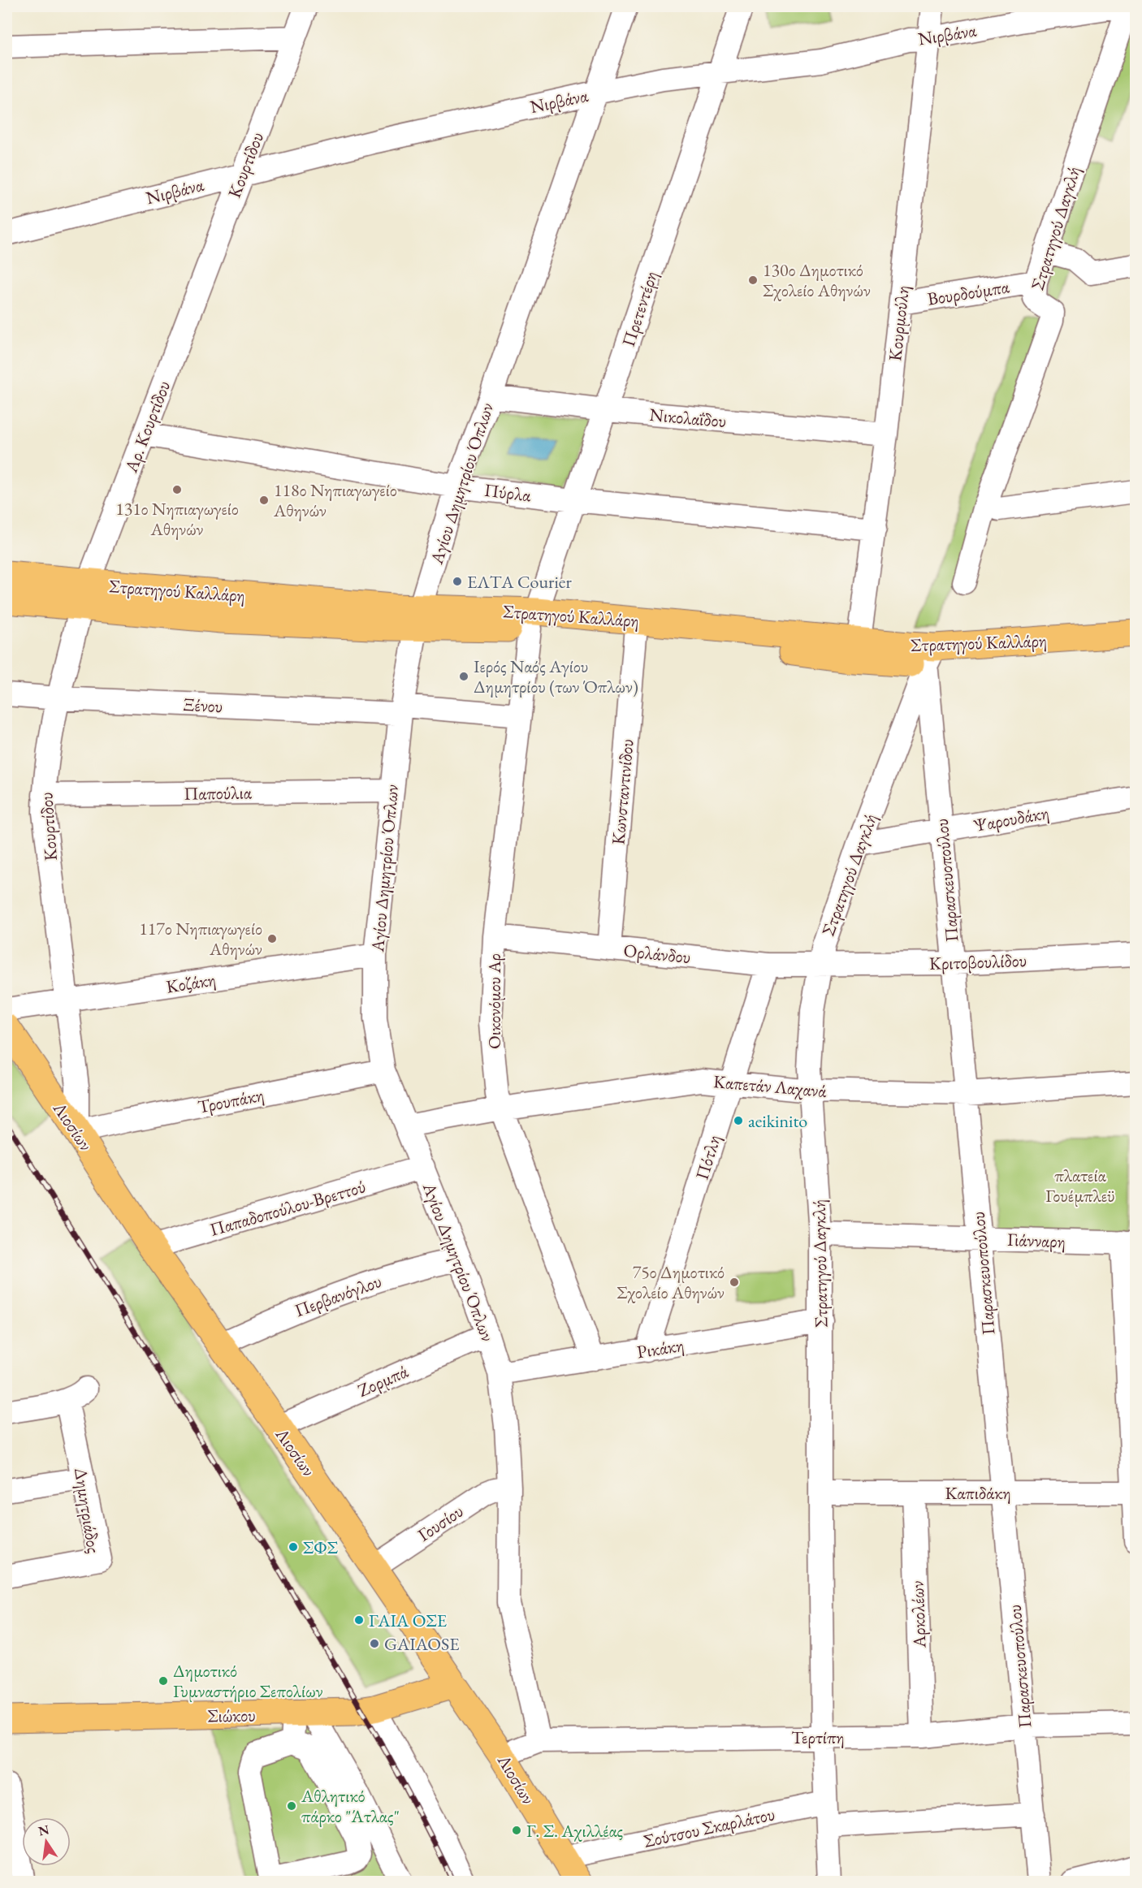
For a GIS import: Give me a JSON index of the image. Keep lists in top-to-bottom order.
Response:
{
  "streets": {
    "main road": ["Στρατηγού Καλλάρη", "Λιοσίων", "Σιώκου"],
    "street": [
      "Νιρβάνα",
      "Κουρτίδου",
      "Στρατηγού Δαγκλή",
      "Βουρδούμπα",
      "Πρετεντέρη",
      "Κουρμούλη",
      "Νικολαΐδου",
      "Αρ. Κουρτίδου",
      "Αγίου Δημητρίου Όπλων",
      "Πύρλα",
      "Ξένου",
      "Κωνσταντινίδου",
      "Παπούλια",
      "Ψαρουδάκη",
      "Παρασκευοπούλου",
      "Ορλάνδου",
      "Κριτοβουλίδου",
      "Κοζάκη",
      "Οικονόμου Αρ",
      "Καπετάν Λαχανά",
      "Τρουπάκη",
      "Πότλη",
      "Παπαδοπούλου-Βρεττού",
      "Γιάνναρη",
      "Περβανόγλου",
      "Ρικάκη",
      "Ζορμπά",
      "Καπιδάκη",
      "Δημητριάδος",
      "Γουσίου",
      "Αρκολέων",
      "Τερτίπη",
      "Σούτσου Σκαρλάτου"
    ]
  },
  "crossings": [
    ["Νιρβάνα", "Κουρτίδου"],
    ["Νιρβάνα", "Πρετεντέρη"],
    ["Νιρβάνα", "Κουρμούλη"],
    ["Νιρβάνα", "Αγίου Δημητρίου Όπλων"],
    ["Κουρτίδου", "Αρ. Κουρτίδου"],
    ["Κουρτίδου", "Στρατηγού Καλλάρη"],
    ["Κουρτίδου", "Ξένου"],
    ["Κουρτίδου", "Παπούλια"],
    ["Κουρτίδου", "Κοζάκη"],
    ["Κουρτίδου", "Τρουπάκη"],
    ["Κουρτίδου", "Λιοσίων"],
    ["Στρατηγού Δαγκλή", "Βουρδούμπα"],
    ["Στρατηγού Δαγκλή", "Στρατηγού Καλλάρη"],
    ["Στρατηγού Δαγκλή", "Ψαρουδάκη"],
    ["Στρατηγού Δαγκλή", "Παρασκευοπούλου"],
    ["Στρατηγού Δαγκλή", "Ορλάνδου"],
    ["Στρατηγού Δαγκλή", "Κριτοβουλίδου"],
    ["Στρατηγού Δαγκλή", "Καπετάν Λαχανά"],
    ["Στρατηγού Δαγκλή", "Γιάνναρη"],
    ["Στρατηγού Δαγκλή", "Ρικάκη"],
    ["Στρατηγού Δαγκλή", "Καπιδάκη"],
    ["Στρατηγού Δαγκλή", "Τερτίπη"],
    ["Στρατηγού Δαγκλή", "Σούτσου Σκαρλάτου"],
    ["Βουρδούμπα", "Κουρμούλη"],
    ["Πρετεντέρη", "Νικολαΐδου"],
    ["Πρετεντέρη", "Πύρλα"],
    ["Πρετεντέρη", "Στρατηγού Καλλάρη"],
    ["Πρετεντέρη", "Οικονόμου Αρ"],
    ["Κουρμούλη", "Νικολαΐδου"],
    ["Κουρμούλη", "Πύρλα"],
    ["Κουρμούλη", "Στρατηγού Καλλάρη"],
    ["Νικολαΐδου", "Αγίου Δημητρίου Όπλων"],
    ["Αρ. Κουρτίδου", "Πύρλα"],
    ["Αγίου Δημητρίου Όπλων", "Πύρλα"],
    ["Αγίου Δημητρίου Όπλων", "Στρατηγού Καλλάρη"],
    ["Αγίου Δημητρίου Όπλων", "Ξένου"],
    ["Αγίου Δημητρίου Όπλων", "Παπούλια"],
    ["Αγίου Δημητρίου Όπλων", "Κοζάκη"],
    ["Αγίου Δημητρίου Όπλων", "Καπετάν Λαχανά"],
    ["Αγίου Δημητρίου Όπλων", "Τρουπάκη"],
    ["Αγίου Δημητρίου Όπλων", "Παπαδοπούλου-Βρεττού"],
    ["Αγίου Δημητρίου Όπλων", "Περβανόγλου"],
    ["Αγίου Δημητρίου Όπλων", "Ρικάκη"],
    ["Αγίου Δημητρίου Όπλων", "Ζορμπά"],
    ["Αγίου Δημητρίου Όπλων", "Γουσίου"],
    ["Αγίου Δημητρίου Όπλων", "Τερτίπη"],
    ["Στρατηγού Καλλάρη", "Κωνσταντινίδου"],
    ["Στρατηγού Καλλάρη", "Παρασκευοπούλου"],
    ["Στρατηγού Καλλάρη", "Οικονόμου Αρ"],
    ["Ξένου", "Οικονόμου Αρ"],
    ["Κωνσταντινίδου", "Ορλάνδου"],
    ["Ψαρουδάκη", "Παρασκευοπούλου"],
    ["Παρασκευοπούλου", "Κριτοβουλίδου"],
    ["Παρασκευοπούλου", "Καπετάν Λαχανά"],
    ["Παρασκευοπούλου", "Γιάνναρη"],
    ["Παρασκευοπούλου", "Καπιδάκη"],
    ["Παρασκευοπούλου", "Τερτίπη"],
    ["Ορλάνδου", "Κριτοβουλίδου"],
    ["Ορλάνδου", "Οικονόμου Αρ"],
    ["Ορλάνδου", "Πότλη"],
    ["Οικονόμου Αρ", "Καπετάν Λαχανά"],
    ["Οικονόμου Αρ", "Ρικάκη"],
    ["Καπετάν Λαχανά", "Πότλη"],
    ["Τρουπάκη", "Λιοσίων"],
    ["Λιοσίων", "Παπαδοπούλου-Βρεττού"],
    ["Λιοσίων", "Περβανόγλου"],
    ["Λιοσίων", "Ζορμπά"],
    ["Λιοσίων", "Γουσίου"],
    ["Λιοσίων", "Σιώκου"],
    ["Λιοσίων", "Τερτίπη"],
    ["Λιοσίων", "Σούτσου Σκαρλάτου"],
    ["Πότλη", "Ρικάκη"],
    ["Καπιδάκη", "Αρκολέων"],
    ["Αρκολέων", "Τερτίπη"]
  ],
  "parks": ["πλατεία Γουέμπλεϋ"],
  "places": [
    "130ο Δημοτικό Σχολείο Αθηνών",
    "131ο Νηπιαγωγείο Αθηνών",
    "118ο Νηπιαγωγείο Αθηνών",
    "ΕΛΤΑ Courier",
    "Ιερός Ναός Αγίου Δημητρίου (των Όπλων)",
    "117ο Νηπιαγωγείο Αθηνών",
    "aeikinito",
    "75ο Δημοτικό Σχολείο Αθηνών",
    "ΣΦΣ",
    "ΓΑΙΑ ΟΣΕ",
    "GAIAOSE",
    "Δημοτικό Γυμναστήριο Σεπολίων",
    "Αθλητικό πάρκο \"Άτλας\"",
    "Γ. Σ. Αχιλλέας"
  ],
  "north": "top"
}
